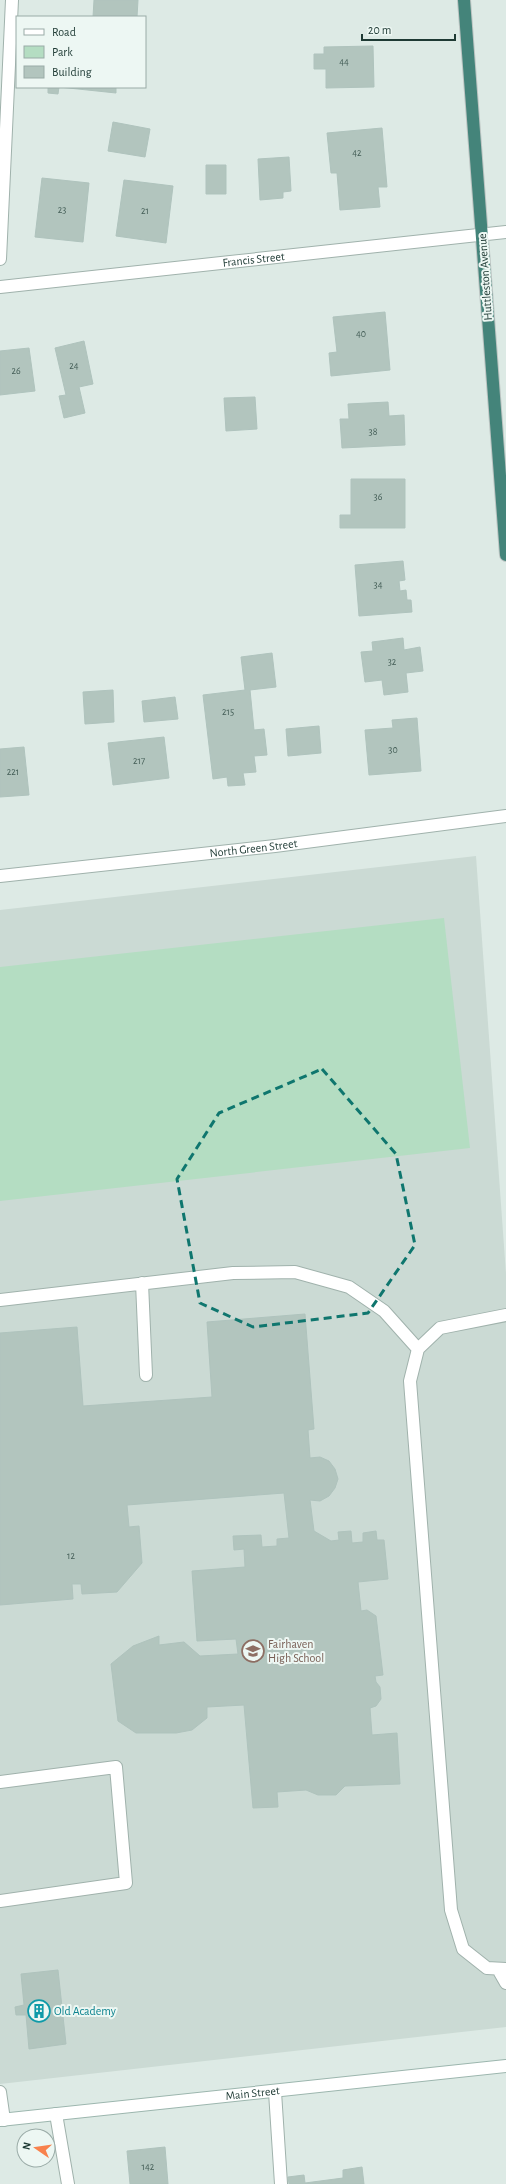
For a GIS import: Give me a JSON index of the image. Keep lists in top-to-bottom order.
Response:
{
  "streets": {
    "highway": ["Huttleston Avenue"],
    "street": ["Francis Street", "North Green Street", "Main Street"]
  },
  "crossings": [
    ["Francis Street", "Huttleston Avenue"]
  ],
  "places": {
    "school or university": ["Fairhaven High School"],
    "building": ["Old Academy"]
  },
  "house_numbers": [
    "44",
    "42",
    "23",
    "21",
    "40",
    "24",
    "26",
    "38",
    "36",
    "34",
    "32",
    "215",
    "30",
    "217",
    "221",
    "12",
    "142"
  ],
  "legend": ["Road", "Park", "Building"],
  "scale_bar": "20 m",
  "north": "left"
}
